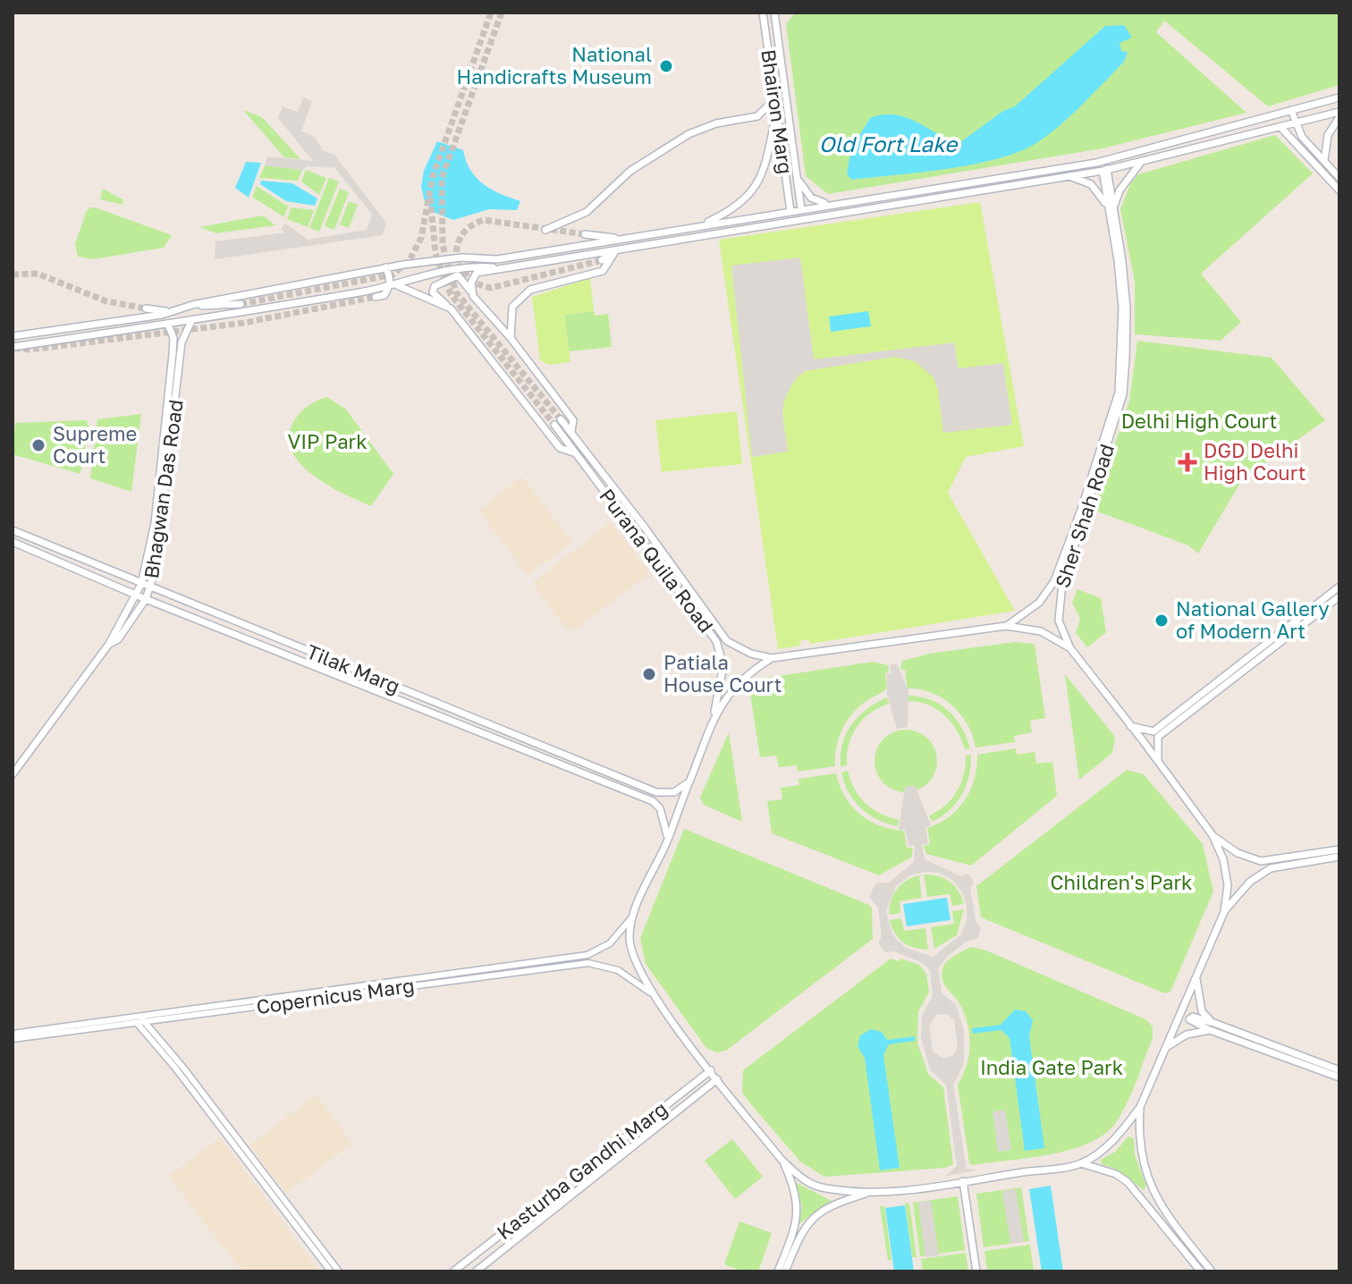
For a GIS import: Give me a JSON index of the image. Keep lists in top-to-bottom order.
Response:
{
  "streets": {
    "main road": [
      "Bhairon Marg",
      "Bhagwan Das Road",
      "Sher Shah Road",
      "Purana Quila Road",
      "Tilak Marg",
      "Kasturba Gandhi Marg"
    ],
    "street": ["Copernicus Marg"]
  },
  "crossings": [
    ["Bhagwan Das Road", "Tilak Marg"]
  ],
  "water": ["Old Fort Lake"],
  "parks": [
    "Delhi High Court",
    "VIP Park",
    "Children's Park",
    "India Gate Park"
  ],
  "places": {
    "other": [
      "National Handicrafts Museum",
      "Supreme Court",
      "National Gallery of Modern Art",
      "Patiala House Court"
    ],
    "health": ["DGD Delhi High Court"]
  }
}
